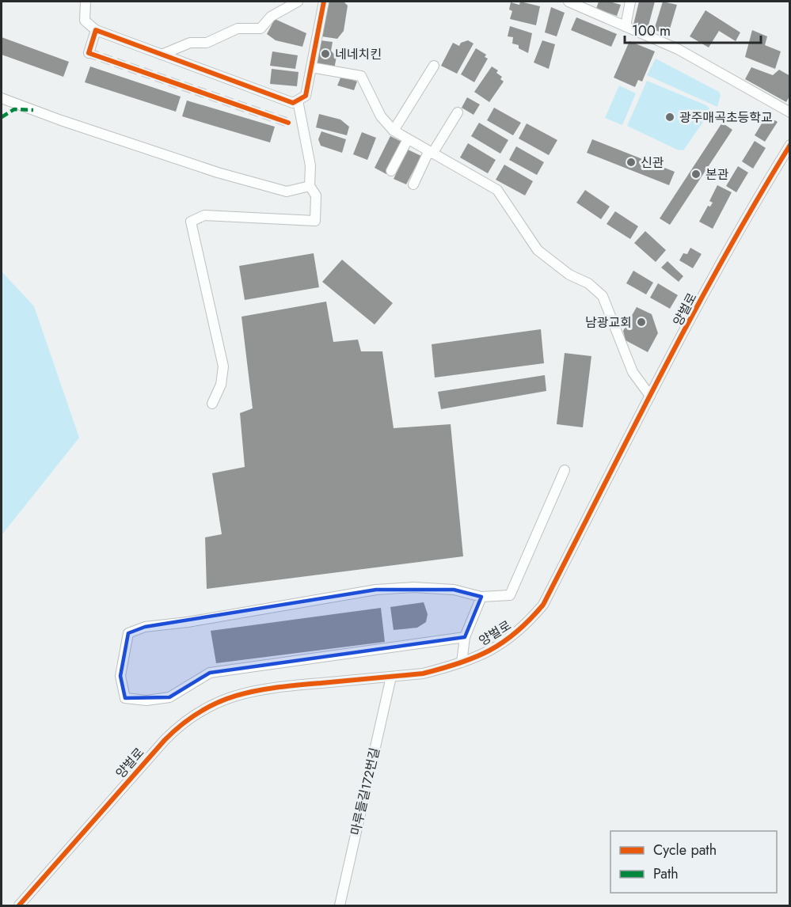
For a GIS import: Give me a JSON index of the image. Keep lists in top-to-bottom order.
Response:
{
  "streets": {
    "street": ["양벌로", "마루들길172번길"]
  },
  "crossings": [
    ["양벌로", "마루들길172번길"]
  ],
  "places": [
    "네네치킨",
    "광주매곡초등학교",
    "신관",
    "본관",
    "남광교회"
  ],
  "legend": ["Cycle path", "Path"],
  "scale_bar": "100 m"
}
